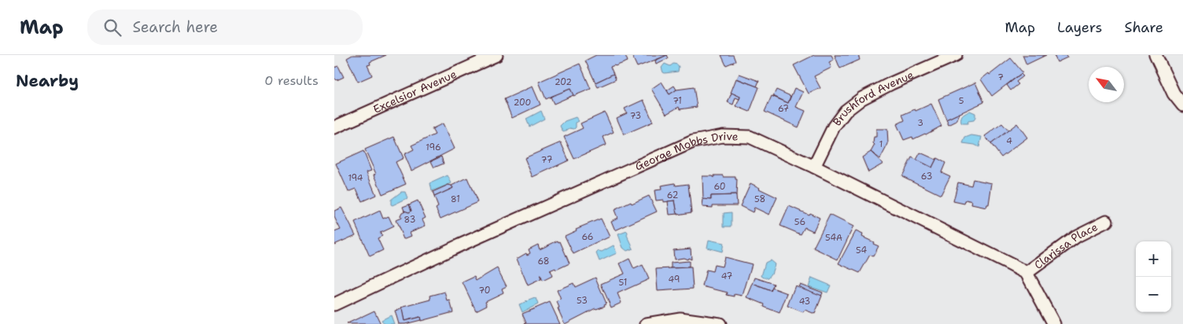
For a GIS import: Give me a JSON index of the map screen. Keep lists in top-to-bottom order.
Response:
{
  "streets": {
    "street": [
      "Excelsior Avenue",
      "Brushford Avenue",
      "George Mobbs Drive",
      "Clarissa Place"
    ]
  },
  "crossings": [
    ["Brushford Avenue", "George Mobbs Drive"],
    ["George Mobbs Drive", "Clarissa Place"]
  ],
  "house_numbers": [
    "7",
    "202",
    "71",
    "5",
    "200",
    "67",
    "73",
    "3",
    "4",
    "1",
    "196",
    "77",
    "63",
    "194",
    "60",
    "62",
    "81",
    "58",
    "83",
    "56",
    "66",
    "54A",
    "54",
    "68",
    "47",
    "49",
    "51",
    "70",
    "53",
    "43"
  ],
  "north": "top left",
  "page": {
    "header": "Map",
    "search": "Search here",
    "nav": ["Map", "Layers", "Share"],
    "heading": ["Nearby", "0 results"],
    "map_buttons": ["+", "−"]
  }
}
